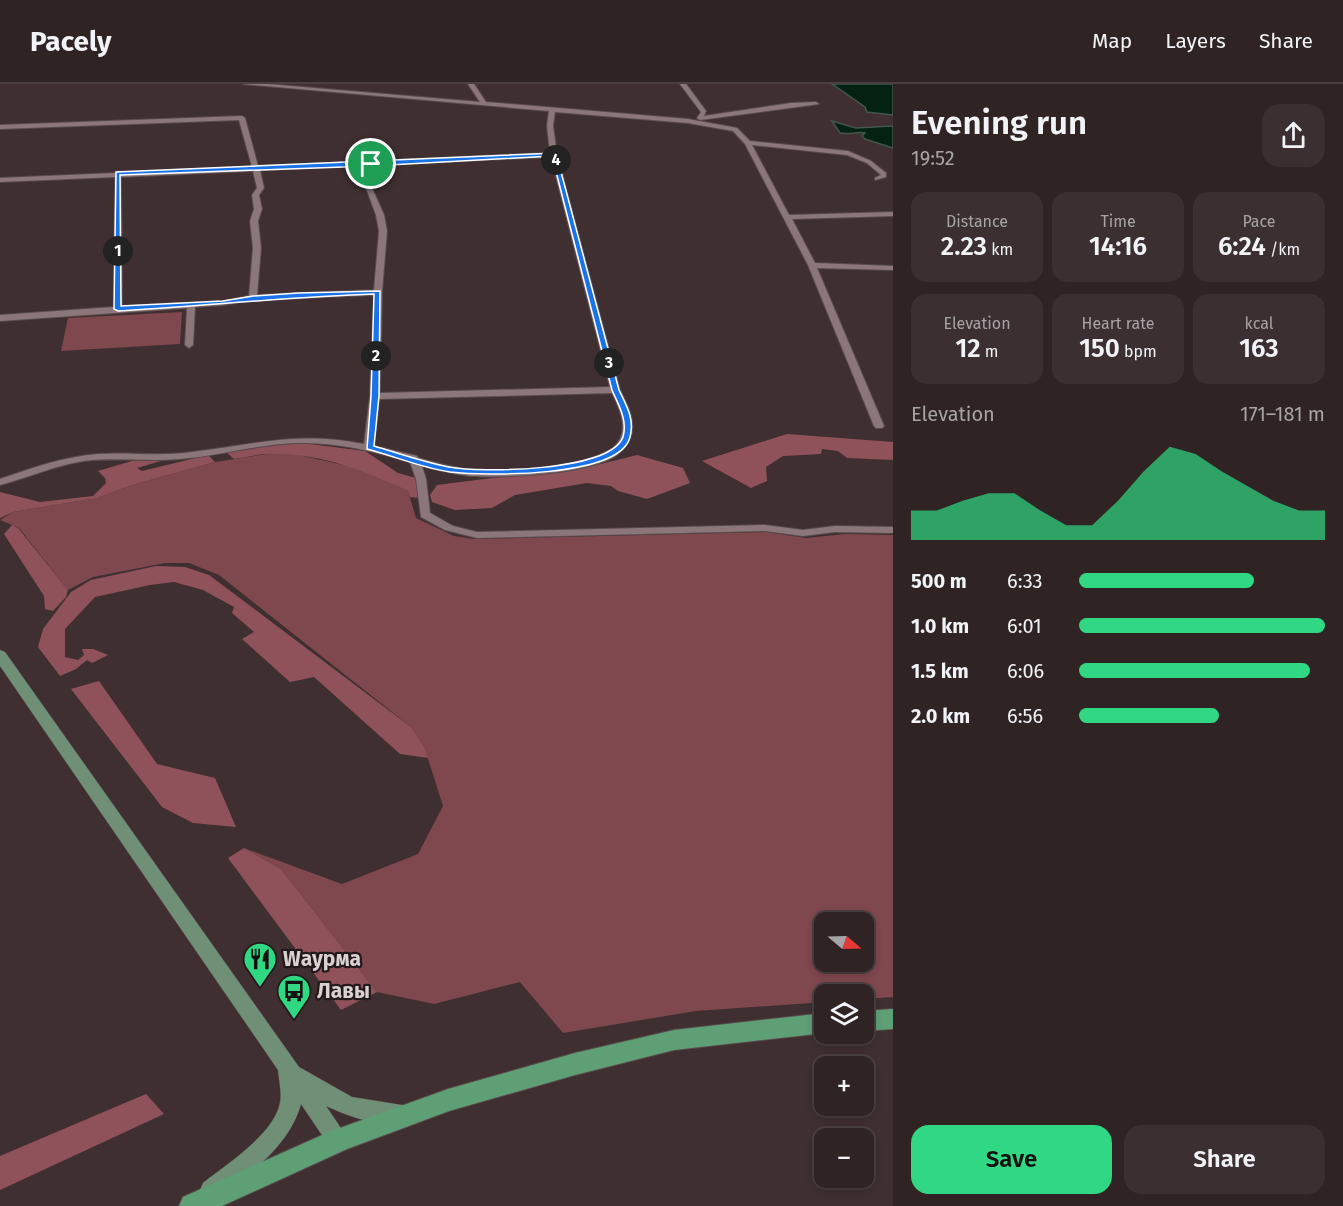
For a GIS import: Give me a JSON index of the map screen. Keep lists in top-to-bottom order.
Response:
{
  "places": {
    "restaurant": ["Wаурма"],
    "bus stop": ["Лавы"]
  },
  "north": "right",
  "page": {
    "header": "Pacely",
    "nav": ["Map", "Layers", "Share"],
    "heading": ["Evening run", "19:52"],
    "pins": [
      "4",
      "1",
      "2",
      "3"
    ],
    "stats": [
      ["Distance", "2.23 km"],
      ["Time", "14:16"],
      ["Pace", "6:24 /km"],
      ["Elevation", "12 m"],
      ["Heart rate", "150 bpm"],
      ["kcal", "163"]
    ],
    "chart": ["Elevation", "171–181 m"],
    "list": [
      {
        "name": "500 m",
        "note": "6:33"
      },
      {
        "name": "1.0 km",
        "note": "6:01"
      },
      {
        "name": "1.5 km",
        "note": "6:06"
      },
      {
        "name": "2.0 km",
        "note": "6:56"
      }
    ],
    "map_buttons": ["+", "−"],
    "buttons": ["Save", "Share"]
  }
}
